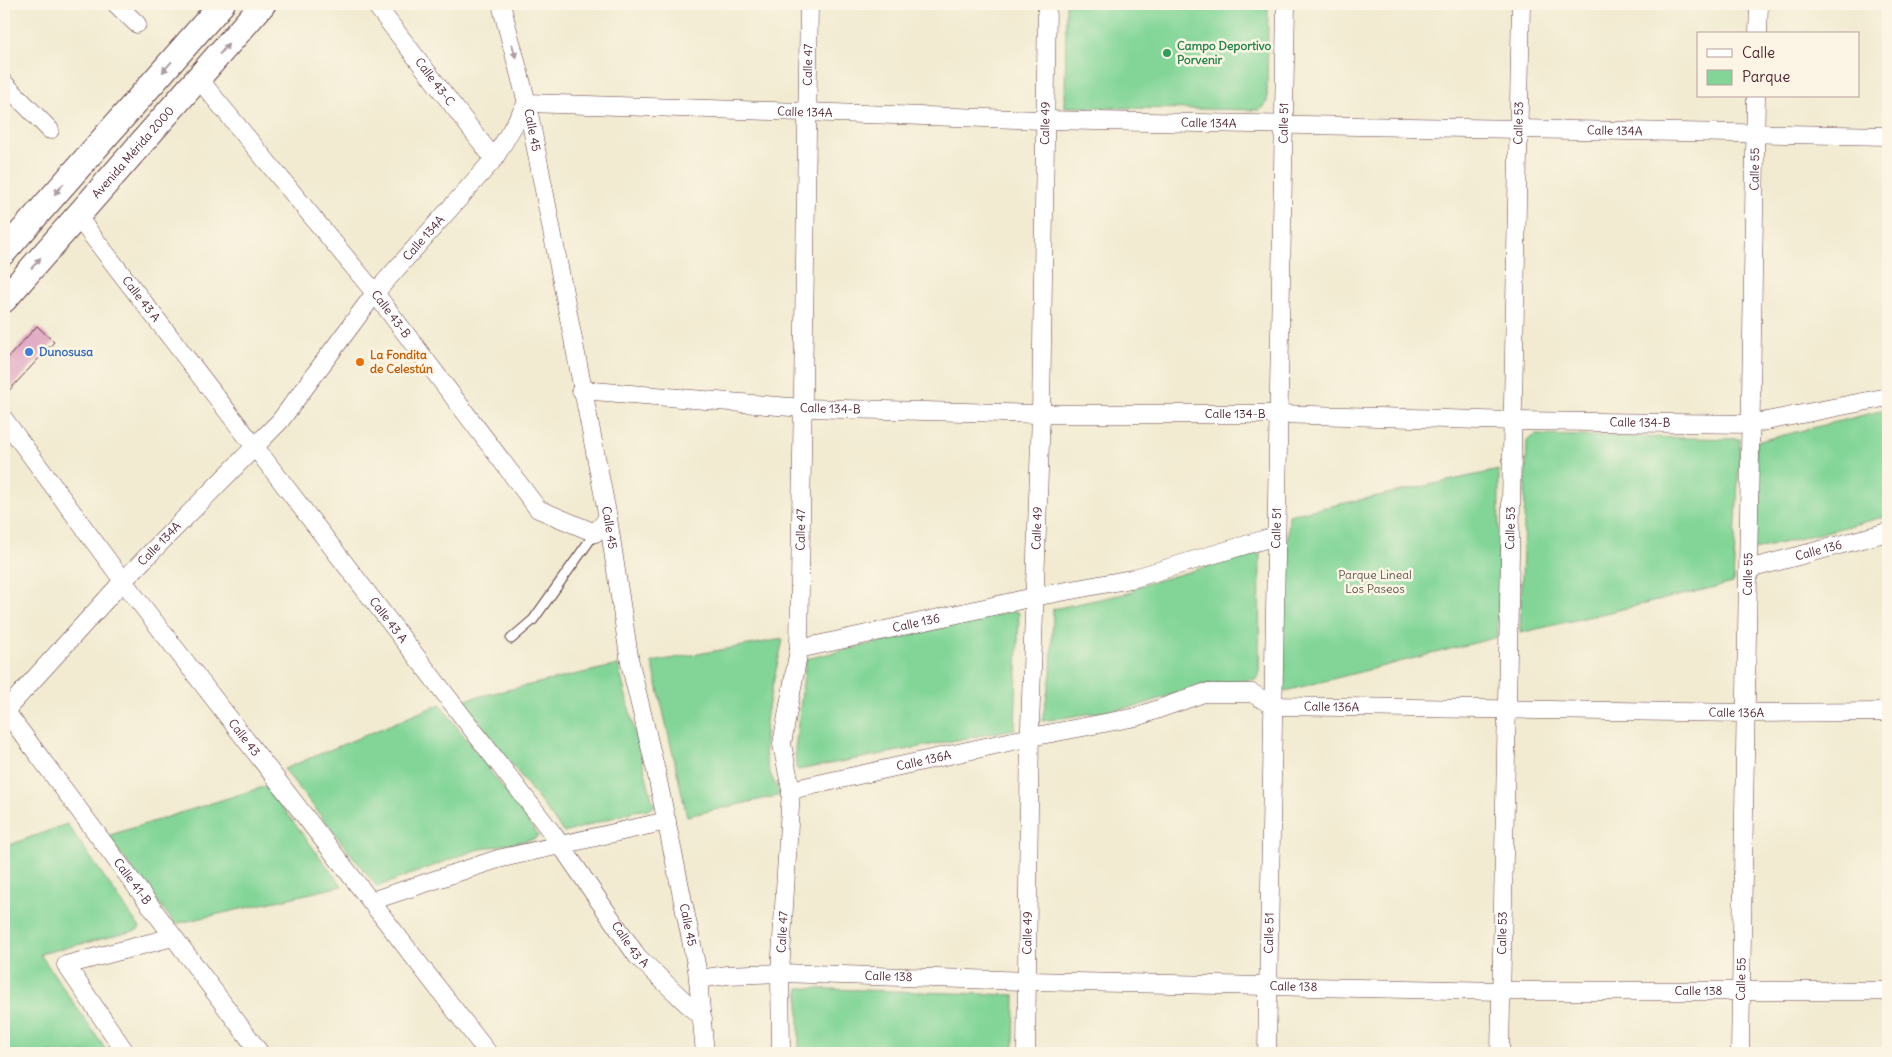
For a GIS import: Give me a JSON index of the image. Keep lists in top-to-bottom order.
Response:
{
  "streets": {
    "main road": ["Avenida Mérida 2000"],
    "street": [
      "Calle 47",
      "Calle 43-C",
      "Calle 134A",
      "Calle 49",
      "Calle 51",
      "Calle 53",
      "Calle 45",
      "Calle 55",
      "Calle 43 A",
      "Calle 43-B",
      "Calle 134-B",
      "Calle 136",
      "Calle 136A",
      "Calle 43",
      "Calle 41-B",
      "Calle 138"
    ]
  },
  "crossings": [
    ["Calle 47", "Calle 134A"],
    ["Calle 47", "Calle 134-B"],
    ["Calle 47", "Calle 136"],
    ["Calle 47", "Calle 136A"],
    ["Calle 47", "Calle 138"],
    ["Calle 43-C", "Calle 134A"],
    ["Calle 134A", "Calle 49"],
    ["Calle 134A", "Calle 51"],
    ["Calle 134A", "Calle 53"],
    ["Calle 134A", "Calle 45"],
    ["Calle 134A", "Calle 55"],
    ["Calle 134A", "Calle 43 A"],
    ["Calle 134A", "Calle 43-B"],
    ["Calle 134A", "Calle 43"],
    ["Calle 134A", "Calle 41-B"],
    ["Calle 49", "Calle 134-B"],
    ["Calle 49", "Calle 136"],
    ["Calle 49", "Calle 136A"],
    ["Calle 49", "Calle 138"],
    ["Calle 51", "Calle 134-B"],
    ["Calle 51", "Calle 136"],
    ["Calle 51", "Calle 136A"],
    ["Calle 51", "Calle 138"],
    ["Calle 53", "Calle 134-B"],
    ["Calle 53", "Calle 136A"],
    ["Calle 53", "Calle 138"],
    ["Calle 45", "Calle 43 A"],
    ["Calle 45", "Calle 134-B"],
    ["Calle 45", "Calle 138"],
    ["Avenida Mérida 2000", "Calle 43 A"],
    ["Avenida Mérida 2000", "Calle 43-B"],
    ["Calle 55", "Calle 134-B"],
    ["Calle 55", "Calle 136"],
    ["Calle 55", "Calle 136A"],
    ["Calle 55", "Calle 138"]
  ],
  "parks": ["Parque Lineal Los Paseos"],
  "places": ["Campo Deportivo Porvenir", "Dunosusa", "La Fondita de Celestún"],
  "legend": ["Calle", "Parque"]
}
